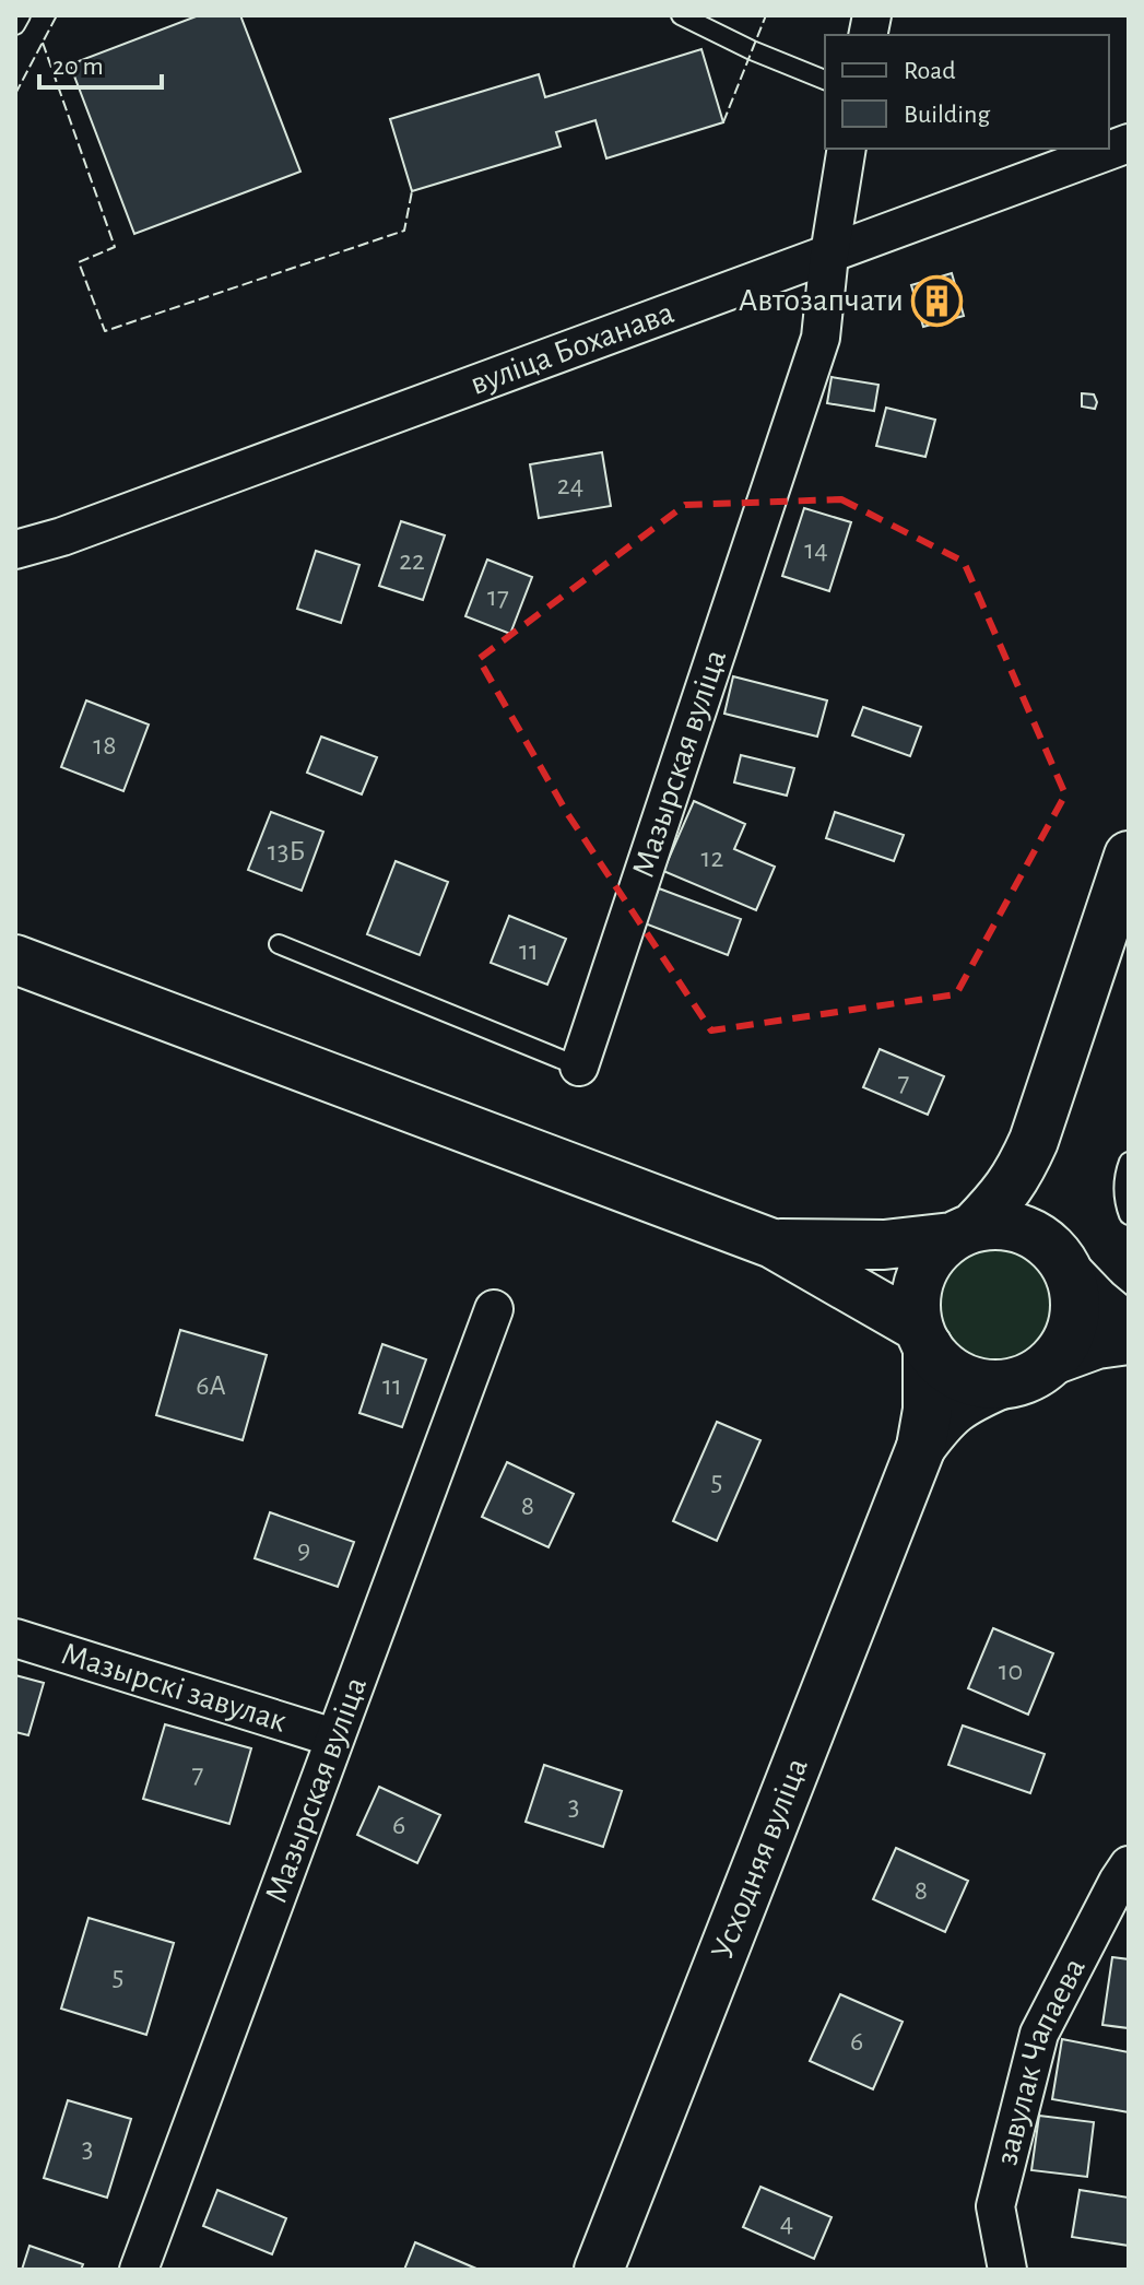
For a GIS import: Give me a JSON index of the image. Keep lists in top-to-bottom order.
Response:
{
  "streets": {
    "main road": ["Усходняя вуліца"],
    "street": [
      "вуліца Боханава",
      "Мазырская вуліца",
      "Мазырскі завулак",
      "завулак Чапаева"
    ]
  },
  "crossings": [
    ["вуліца Боханава", "Мазырская вуліца"],
    ["Мазырская вуліца", "Мазырскі завулак"]
  ],
  "places": {
    "building": ["Автозапчати"]
  },
  "house_numbers": [
    "24",
    "14",
    "22",
    "17",
    "18",
    "13Б",
    "12",
    "11",
    "7",
    "6А",
    "11",
    "5",
    "8",
    "9",
    "10",
    "7",
    "3",
    "6",
    "8",
    "5",
    "6",
    "3",
    "4"
  ],
  "legend": ["Road", "Building"],
  "scale_bar": "20 m"
}
